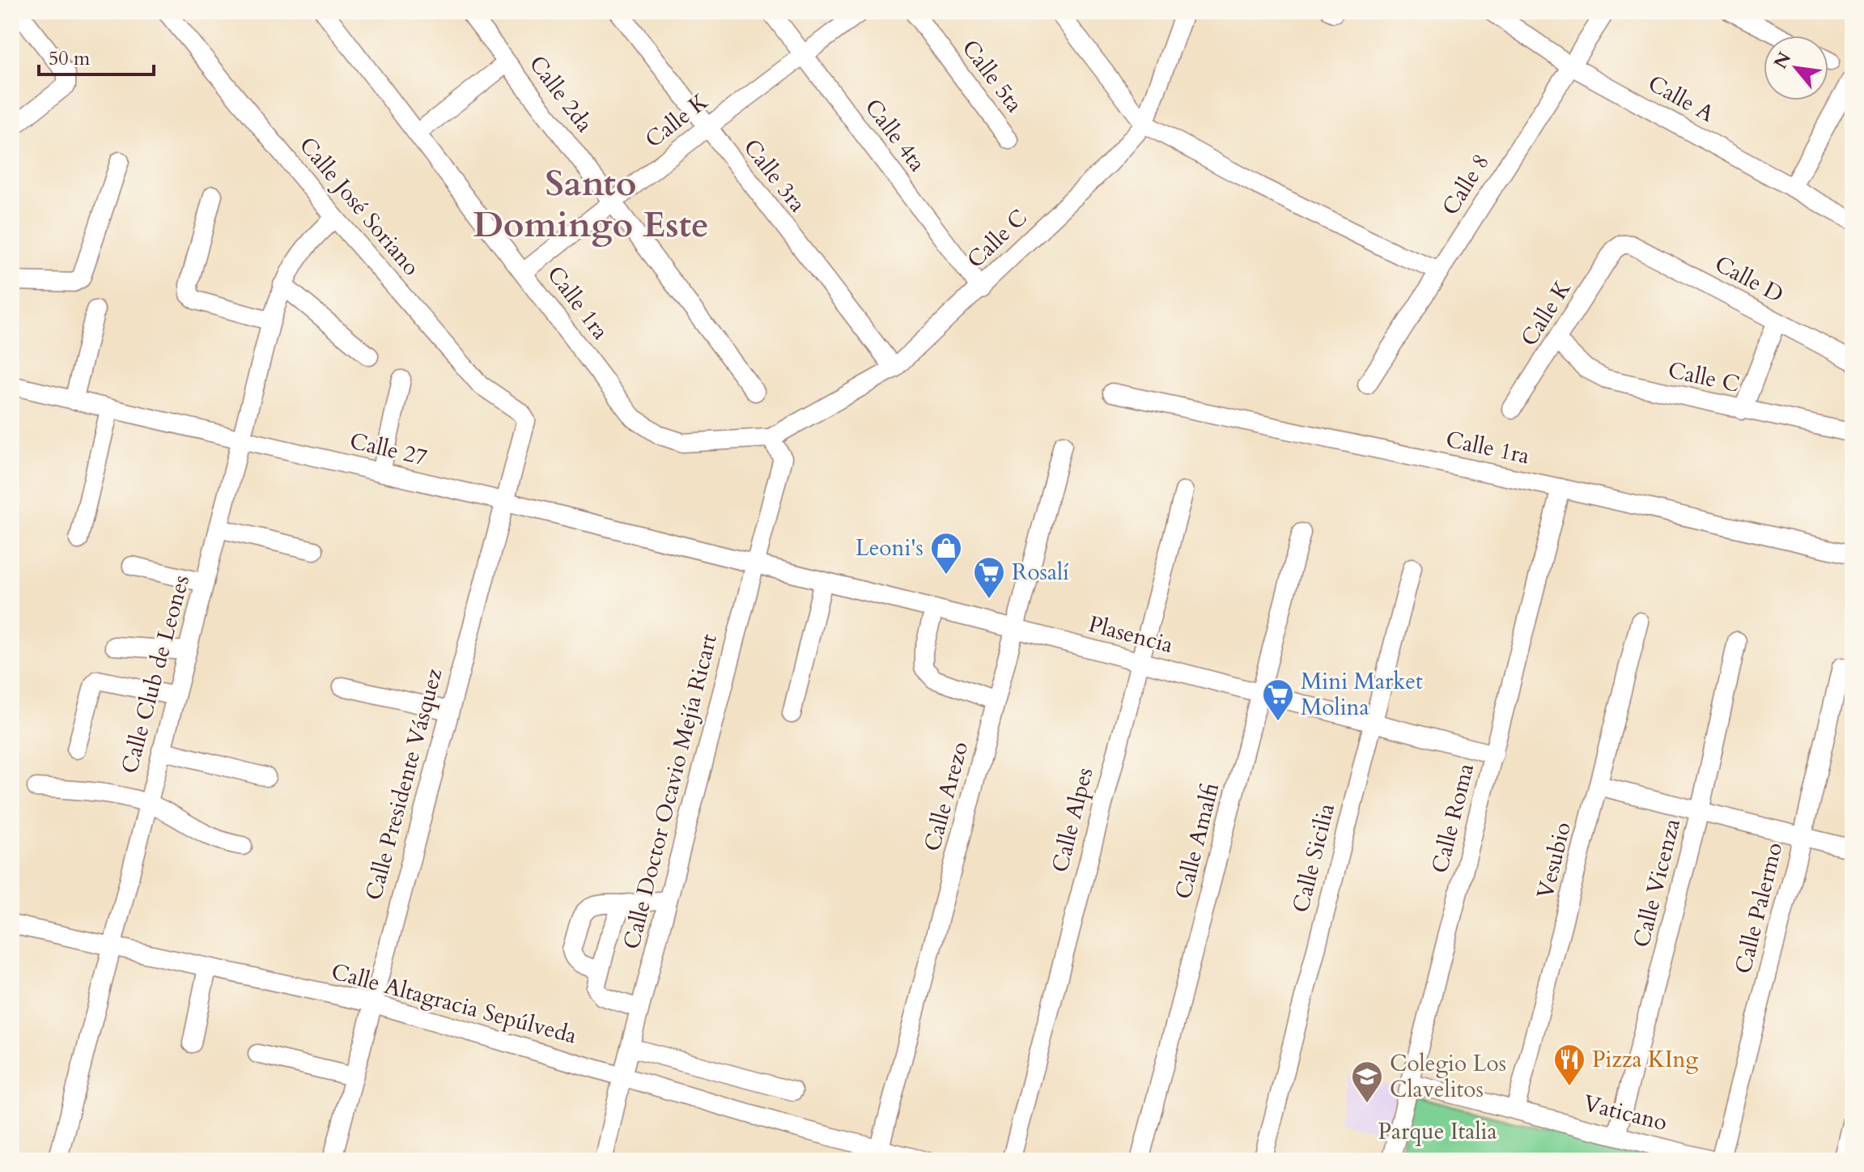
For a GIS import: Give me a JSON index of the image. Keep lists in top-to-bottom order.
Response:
{
  "streets": {
    "street": [
      "Calle 5ta",
      "Calle 2da",
      "Calle A",
      "Calle K",
      "Calle 4ta",
      "Calle 3ra",
      "Calle 8",
      "Calle José Soriano",
      "Calle C",
      "Calle D",
      "Calle 1ra",
      "Calle 27",
      "Plasencia",
      "Calle Club de Leones",
      "Calle Presidente Vásquez",
      "Calle Doctor Ocavio Mejía Ricart",
      "Calle Arezo",
      "Calle Roma",
      "Calle Alpes",
      "Calle Amalfi",
      "Calle Sicilia",
      "Vesubio",
      "Calle Vicenza",
      "Calle Palermo",
      "Calle Altagracia Sepúlveda",
      "Vaticano"
    ]
  },
  "crossings": [
    ["Calle 2da", "Calle K"],
    ["Calle A", "Calle 8"],
    ["Calle K", "Calle 4ta"],
    ["Calle K", "Calle 3ra"],
    ["Calle K", "Calle C"],
    ["Calle K", "Calle D"],
    ["Calle K", "Calle 1ra"],
    ["Calle 4ta", "Calle C"],
    ["Calle 3ra", "Calle C"],
    ["Calle José Soriano", "Calle Club de Leones"],
    ["Calle José Soriano", "Calle Presidente Vásquez"],
    ["Calle C", "Calle 1ra"],
    ["Calle C", "Calle Doctor Ocavio Mejía Ricart"],
    ["Calle 1ra", "Calle Doctor Ocavio Mejía Ricart"],
    ["Calle 1ra", "Calle Roma"],
    ["Calle 27", "Plasencia"],
    ["Calle 27", "Calle Club de Leones"],
    ["Calle 27", "Calle Presidente Vásquez"],
    ["Calle 27", "Calle Doctor Ocavio Mejía Ricart"],
    ["Plasencia", "Calle Doctor Ocavio Mejía Ricart"],
    ["Plasencia", "Calle Arezo"],
    ["Plasencia", "Calle Roma"],
    ["Plasencia", "Calle Alpes"],
    ["Plasencia", "Calle Amalfi"],
    ["Plasencia", "Calle Sicilia"],
    ["Calle Club de Leones", "Calle Altagracia Sepúlveda"],
    ["Calle Presidente Vásquez", "Calle Altagracia Sepúlveda"],
    ["Calle Doctor Ocavio Mejía Ricart", "Calle Altagracia Sepúlveda"],
    ["Calle Arezo", "Calle Altagracia Sepúlveda"],
    ["Calle Roma", "Vaticano"],
    ["Vesubio", "Vaticano"],
    ["Calle Vicenza", "Vaticano"]
  ],
  "districts": ["Santo Domingo Este"],
  "parks": ["Parque Italia"],
  "places": {
    "shop": ["Leoni's"],
    "supermarket": ["Rosalí", "Mini Market Molina"],
    "restaurant": ["Pizza KIng"],
    "school or university": ["Colegio Los Clavelitos"]
  },
  "scale_bar": "50 m",
  "north": "top left"
}
